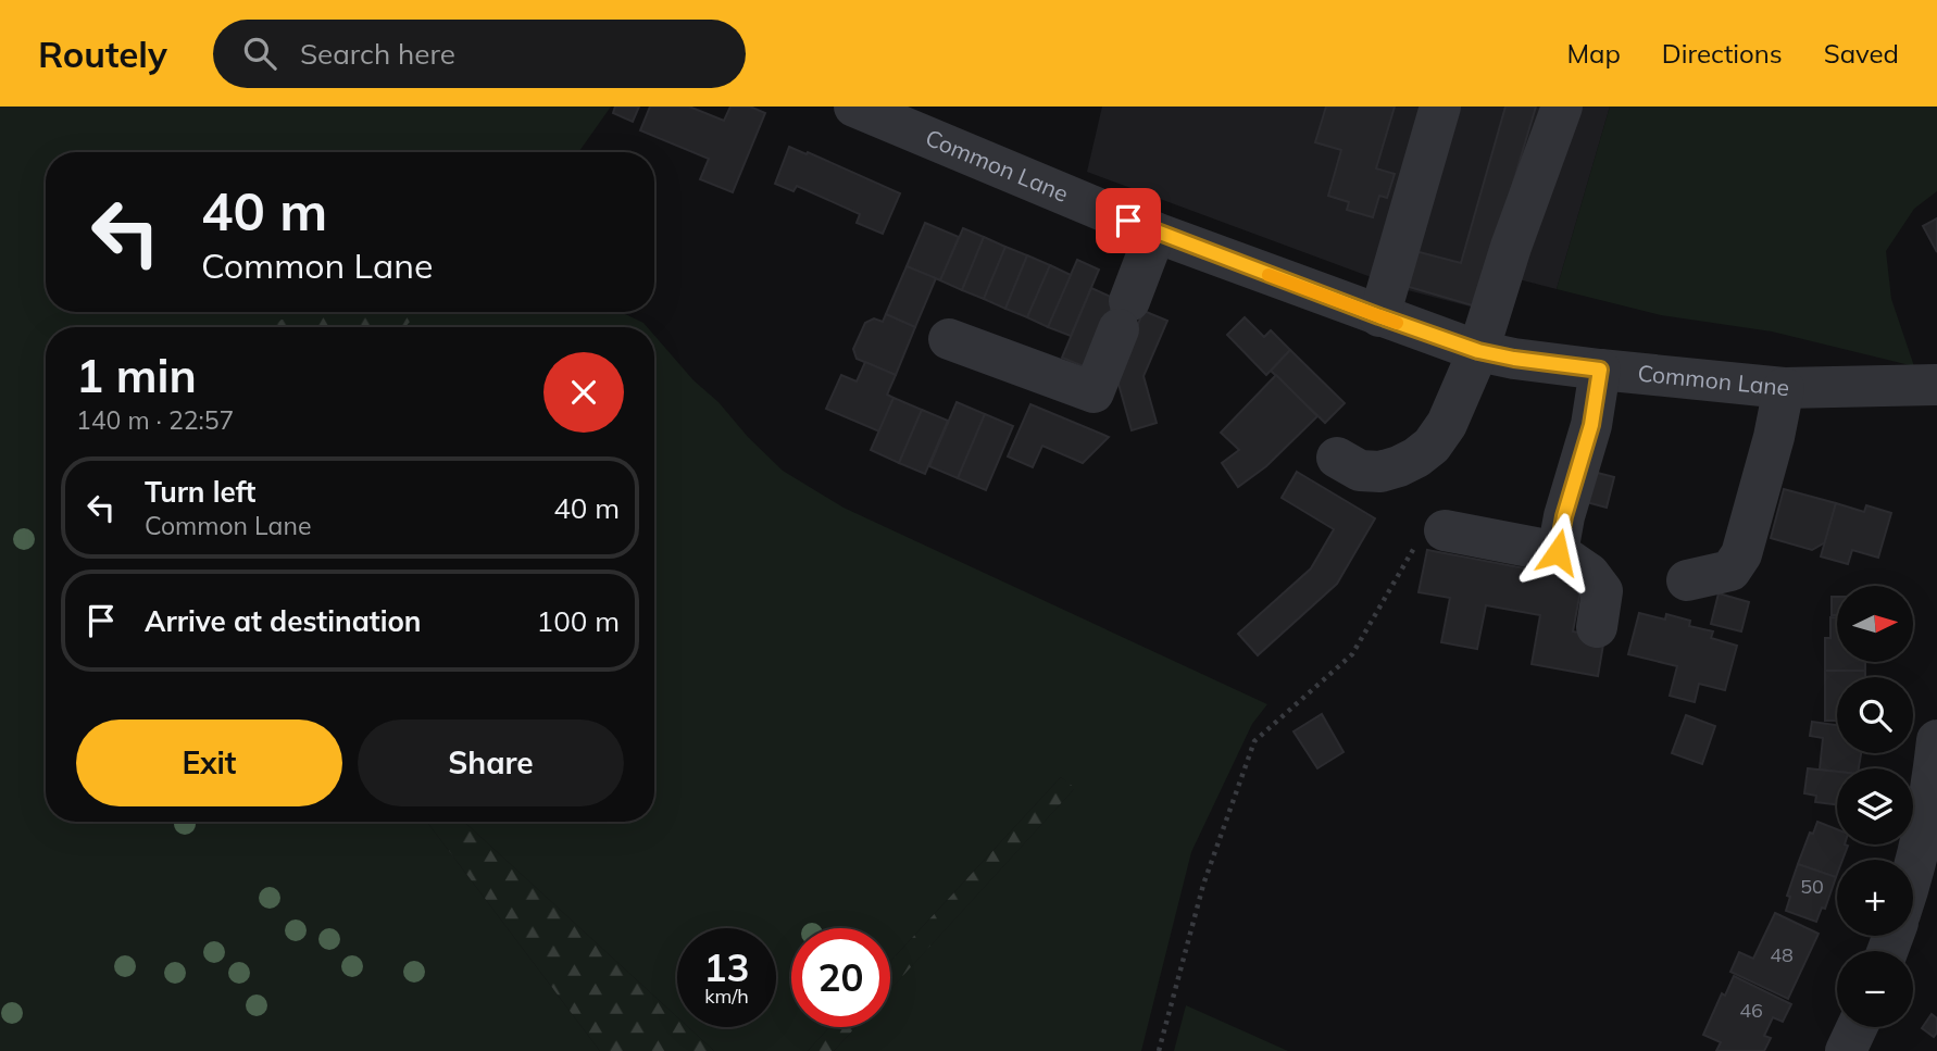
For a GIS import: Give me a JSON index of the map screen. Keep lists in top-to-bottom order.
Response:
{
  "streets": {
    "street": ["Common Lane"]
  },
  "house_numbers": ["50", "48", "46"],
  "north": "right",
  "page": {
    "header": "Routely",
    "search": "Search here",
    "nav": ["Map", "Directions", "Saved"],
    "turn": ["40 m", "Common Lane"],
    "heading": ["1 min", "140 m · 22:57"],
    "list": [
      {
        "name": "Turn left",
        "note": "Common Lane",
        "value": "40 m"
      },
      {
        "name": "Arrive at destination",
        "value": "100 m"
      }
    ],
    "map_buttons": ["+", "−"],
    "buttons": ["Exit", "Share"],
    "speed": "13 km/h",
    "limit": "20"
  }
}
